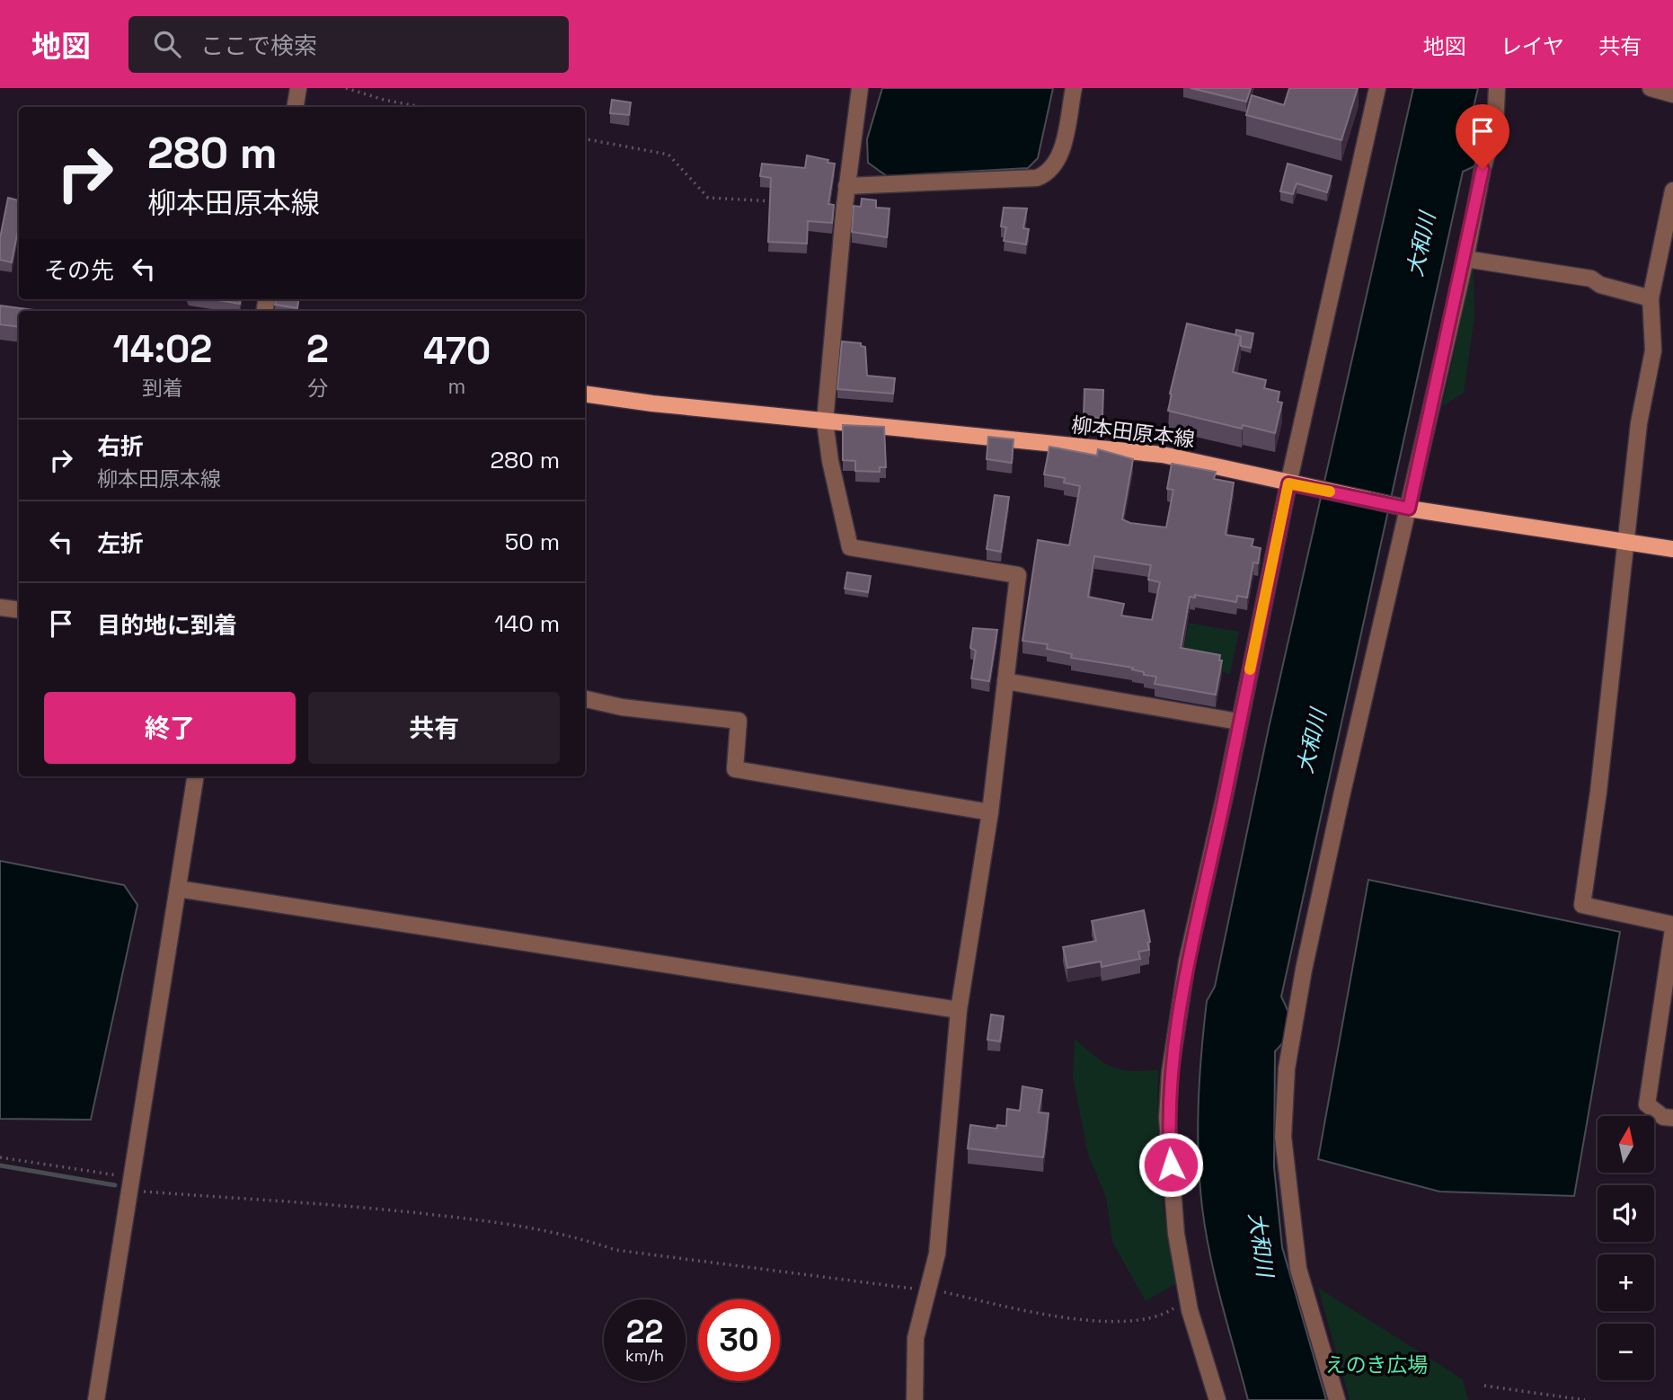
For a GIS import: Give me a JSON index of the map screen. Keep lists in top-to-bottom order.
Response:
{
  "streets": {
    "main road": ["柳本田原本線"]
  },
  "water": ["大和川"],
  "parks": ["えのき広場"],
  "north": "top",
  "page": {
    "header": "地図",
    "search": "ここで検索",
    "nav": ["地図", "レイヤ", "共有"],
    "turn": ["280 m", "柳本田原本線"],
    "then": "その先",
    "eta": [
      "14:02",
      "到着",
      "2",
      "分",
      "470",
      "m"
    ],
    "list": [
      {
        "name": "右折",
        "note": "柳本田原本線",
        "value": "280 m"
      },
      {
        "name": "左折",
        "value": "50 m"
      },
      {
        "name": "目的地に到着",
        "value": "140 m"
      }
    ],
    "buttons": ["終了", "共有"],
    "map_buttons": ["+", "−"],
    "speed": "22 km/h",
    "limit": "30"
  }
}
